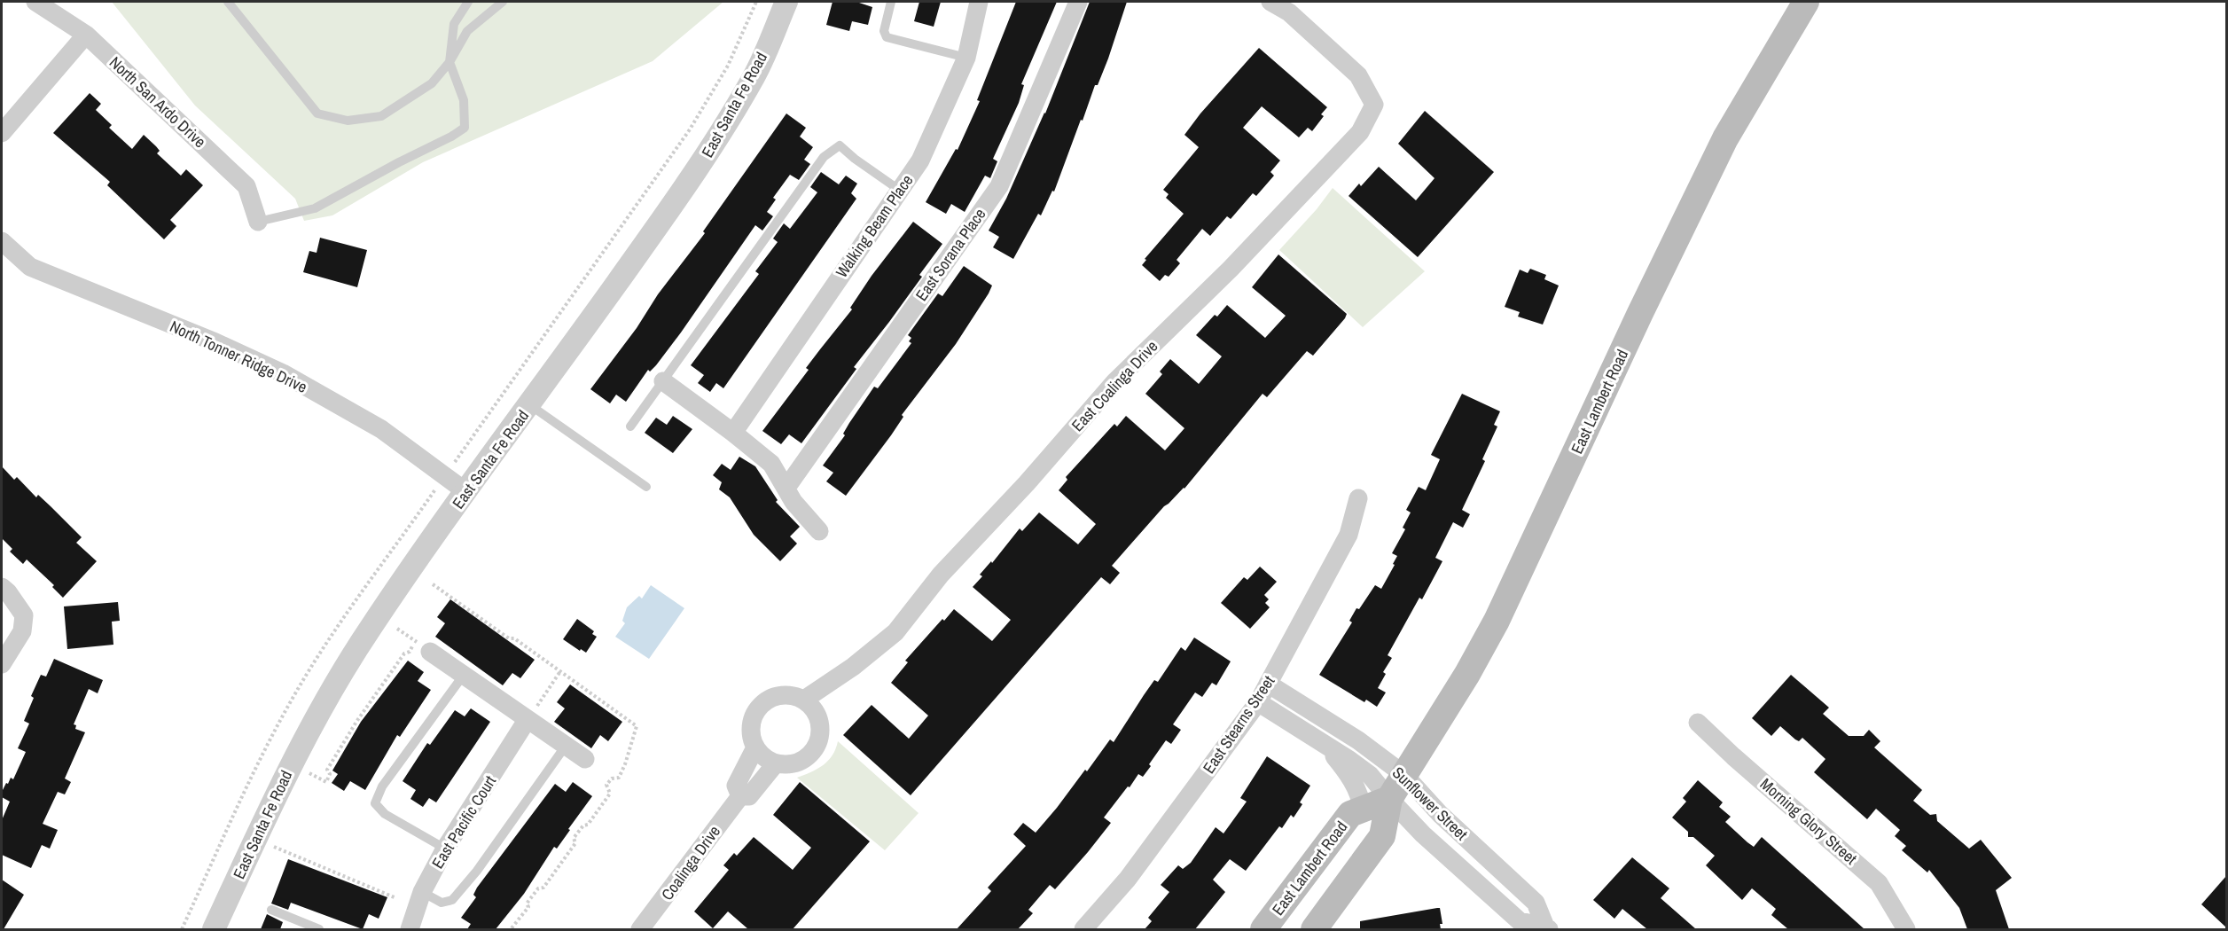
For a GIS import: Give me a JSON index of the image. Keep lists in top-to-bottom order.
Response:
{
  "streets": {
    "main road": ["East Lambert Road"],
    "street": [
      "North San Ardo Drive",
      "East Santa Fe Road",
      "Walking Beam Place",
      "East Sorana Place",
      "North Tonner Ridge Drive",
      "East Coalinga Drive",
      "East Stearns Street",
      "Sunflower Street",
      "Morning Glory Street",
      "East Pacific Court",
      "Coalinga Drive"
    ]
  },
  "crossings": [
    ["East Santa Fe Road", "North Tonner Ridge Drive"],
    ["East Coalinga Drive", "Coalinga Drive"],
    ["East Lambert Road", "Sunflower Street"],
    ["East Stearns Street", "Sunflower Street"]
  ]
}
